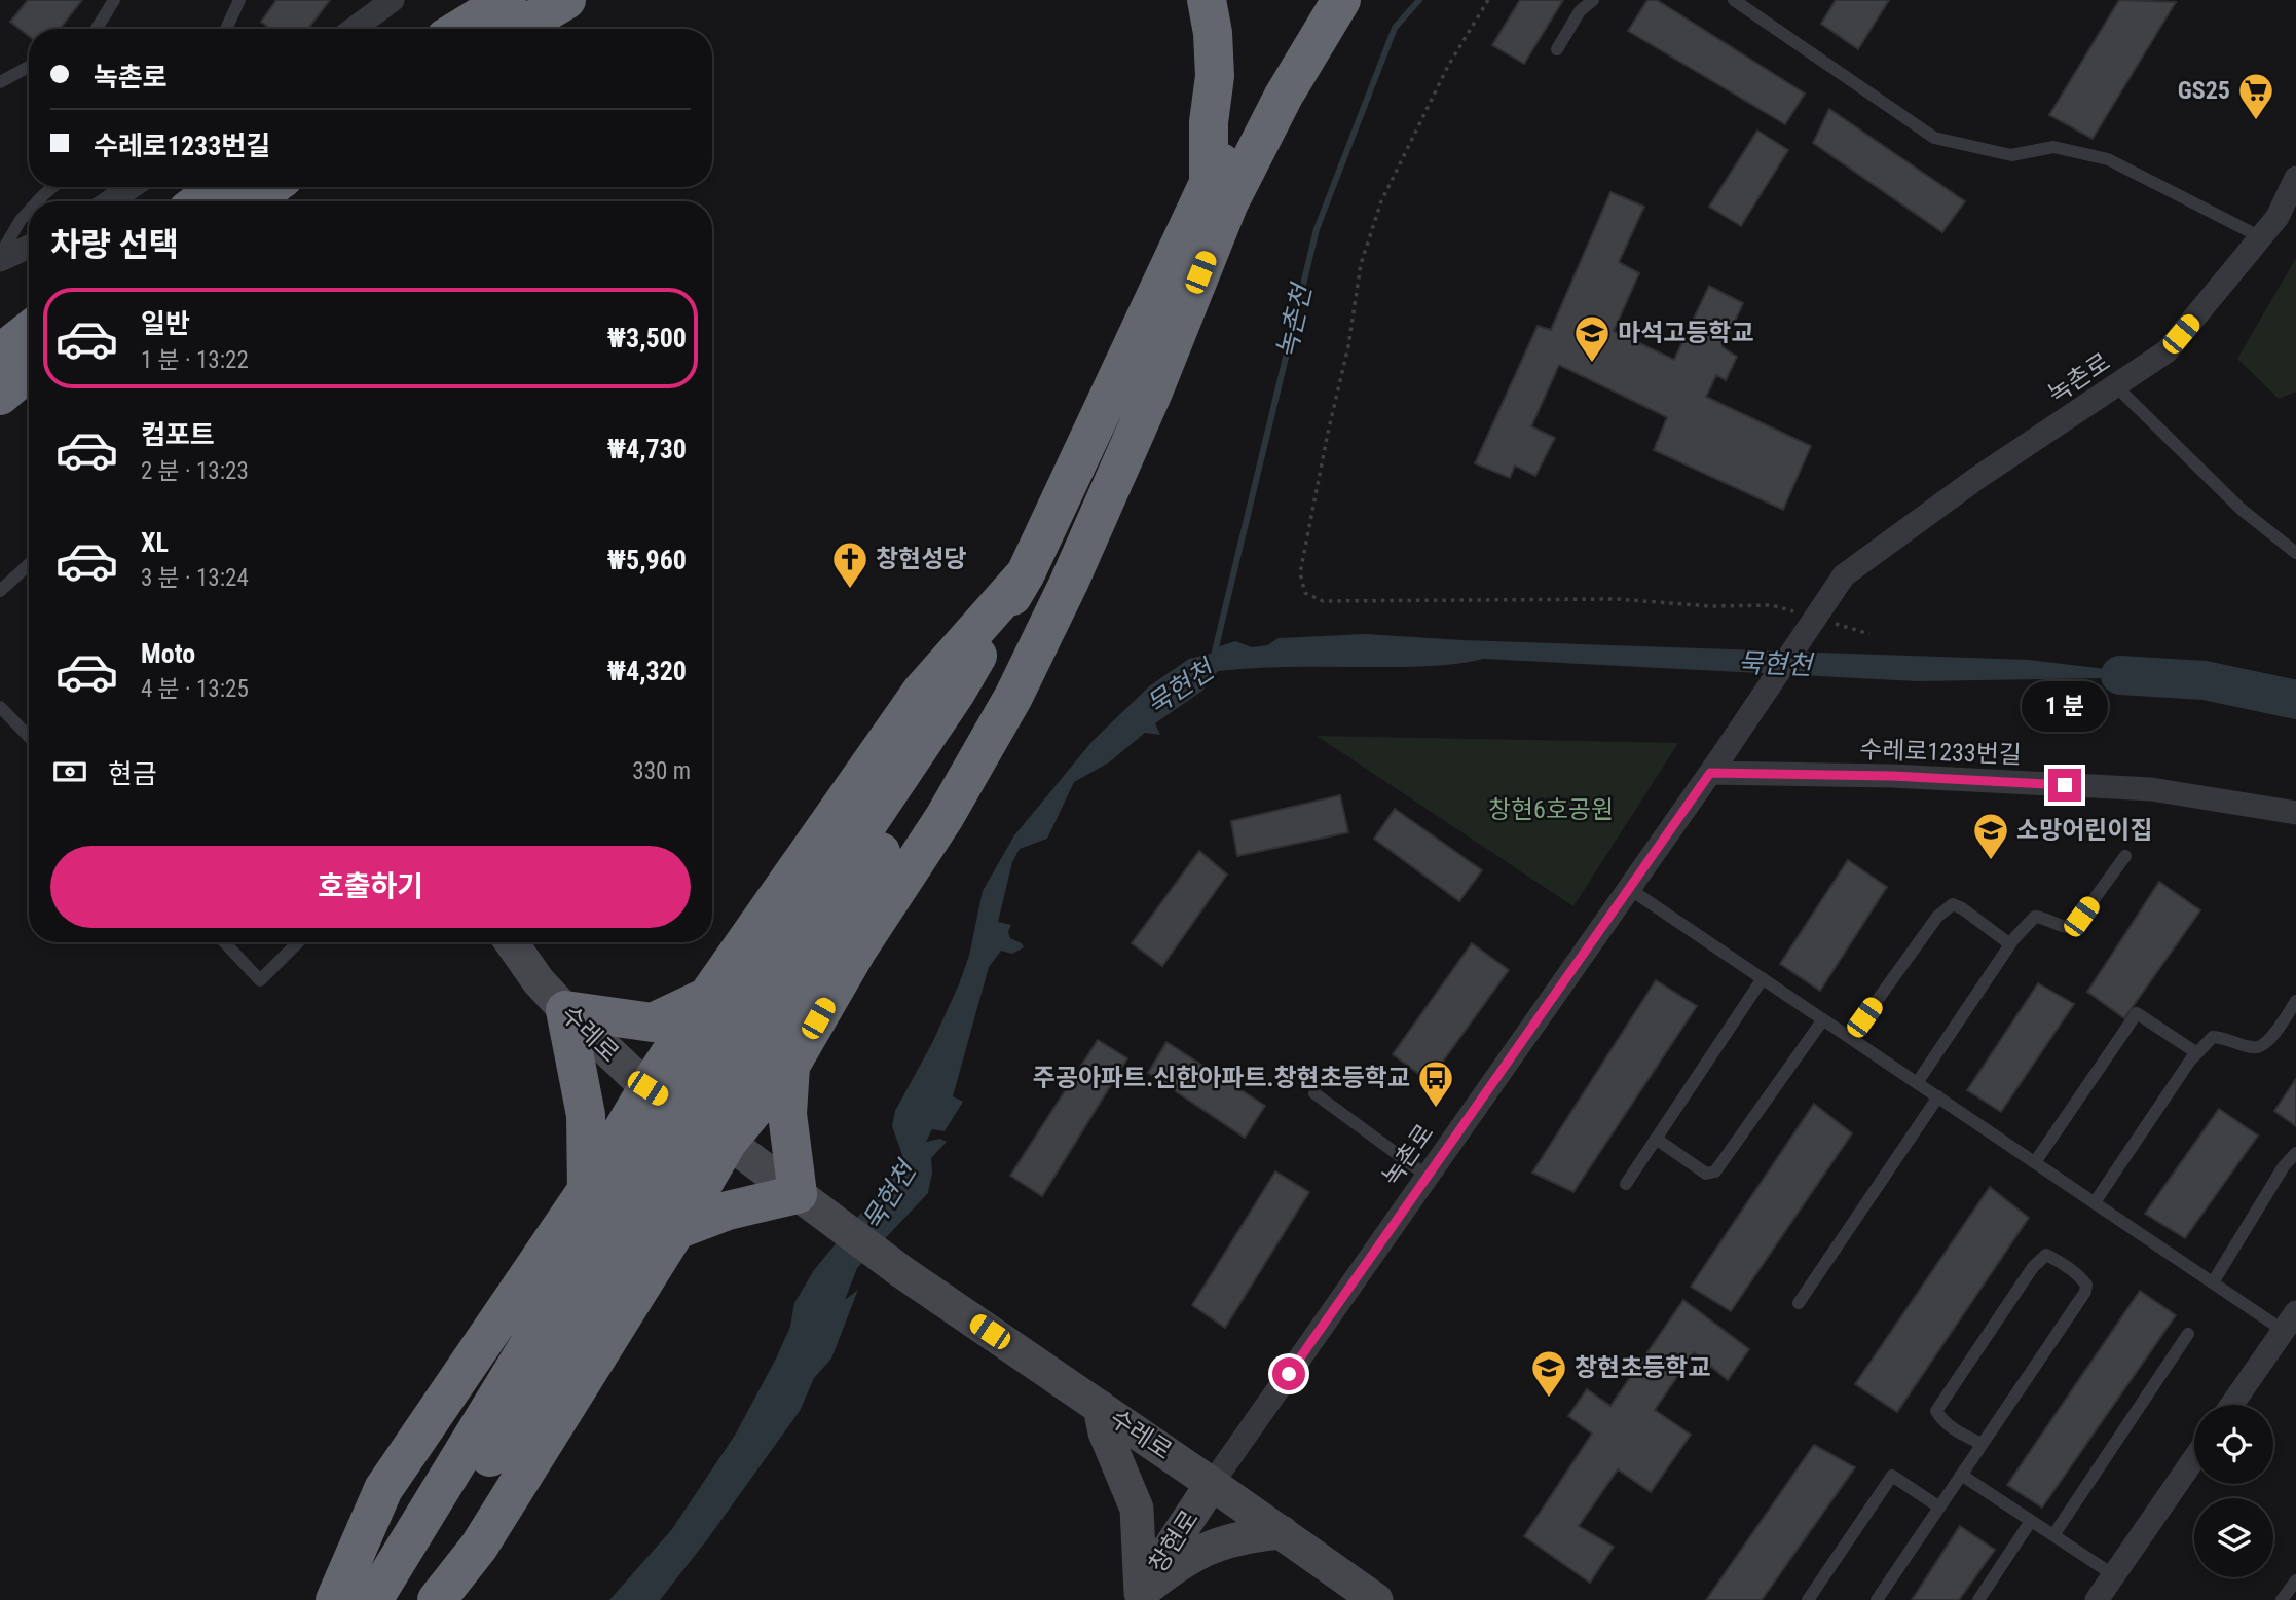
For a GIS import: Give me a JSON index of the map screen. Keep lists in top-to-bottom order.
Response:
{
  "streets": {
    "main road": ["수레로", "창현로"],
    "street": ["녹촌로", "수레로1233번길"]
  },
  "crossings": [
    ["녹촌로", "수레로1233번길"],
    ["녹촌로", "수레로"],
    ["녹촌로", "창현로"],
    ["수레로", "창현로"]
  ],
  "water": ["녹촌천", "묵현천"],
  "parks": ["창현6호공원"],
  "places": {
    "supermarket": ["GS25"],
    "school or university": ["마석고등학교", "소망어린이집", "창현초등학교"],
    "church": ["창현성당"],
    "bus stop": ["주공아파트.신한아파트.창현초등학교"]
  },
  "page": {
    "banner": ["녹촌로", "수레로1233번길"],
    "heading": "차량 선택",
    "list": [
      {
        "name": "일반",
        "note": "1 분 · 13:22",
        "value": "₩3,500"
      },
      {
        "name": "컴포트",
        "note": "2 분 · 13:23",
        "value": "₩4,730"
      },
      {
        "name": "XL",
        "note": "3 분 · 13:24",
        "value": "₩5,960"
      },
      {
        "name": "Moto",
        "note": "4 분 · 13:25",
        "value": "₩4,320"
      }
    ],
    "bubble": "1 분",
    "pay": ["현금", "330 m"],
    "buttons": "호출하기"
  }
}
